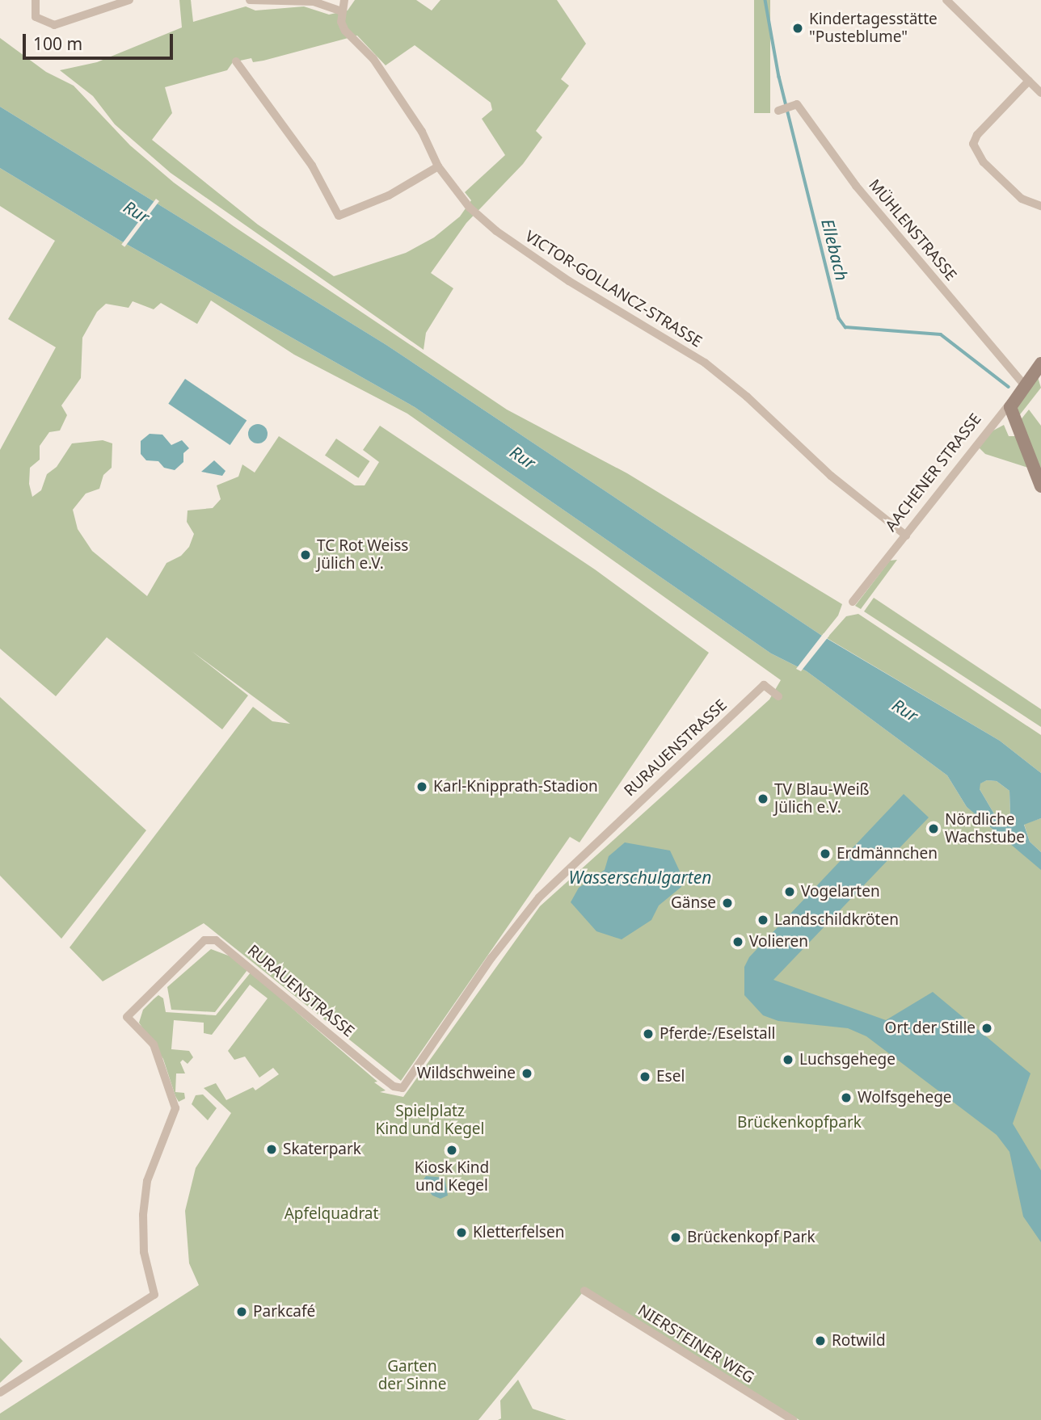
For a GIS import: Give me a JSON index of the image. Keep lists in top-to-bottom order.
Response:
{
  "streets": {
    "main road": ["AACHENER STRASSE"],
    "street": [
      "MÜHLENSTRASSE",
      "VICTOR-GOLLANCZ-STRASSE",
      "RURAUENSTRASSE",
      "NIERSTEINER WEG"
    ]
  },
  "crossings": [
    ["MÜHLENSTRASSE", "AACHENER STRASSE"],
    ["VICTOR-GOLLANCZ-STRASSE", "AACHENER STRASSE"]
  ],
  "water": ["Rur", "Ellebach", "Wasserschulgarten"],
  "parks": [
    "Spielplatz Kind und Kegel",
    "Brückenkopfpark",
    "Apfelquadrat",
    "Garten der Sinne"
  ],
  "places": [
    "Kindertagesstätte \"Pusteblume\"",
    "TC Rot Weiss Jülich e.V.",
    "Karl-Knipprath-Stadion",
    "TV Blau-Weiß Jülich e.V.",
    "Nördliche Wachstube",
    "Erdmännchen",
    "Vogelarten",
    "Gänse",
    "Landschildkröten",
    "Volieren",
    "Ort der Stille",
    "Pferde-/Eselstall",
    "Luchsgehege",
    "Wildschweine",
    "Esel",
    "Wolfsgehege",
    "Skaterpark",
    "Kiosk Kind und Kegel",
    "Kletterfelsen",
    "Brückenkopf Park",
    "Parkcafé",
    "Rotwild"
  ],
  "scale_bar": "100 m"
}
